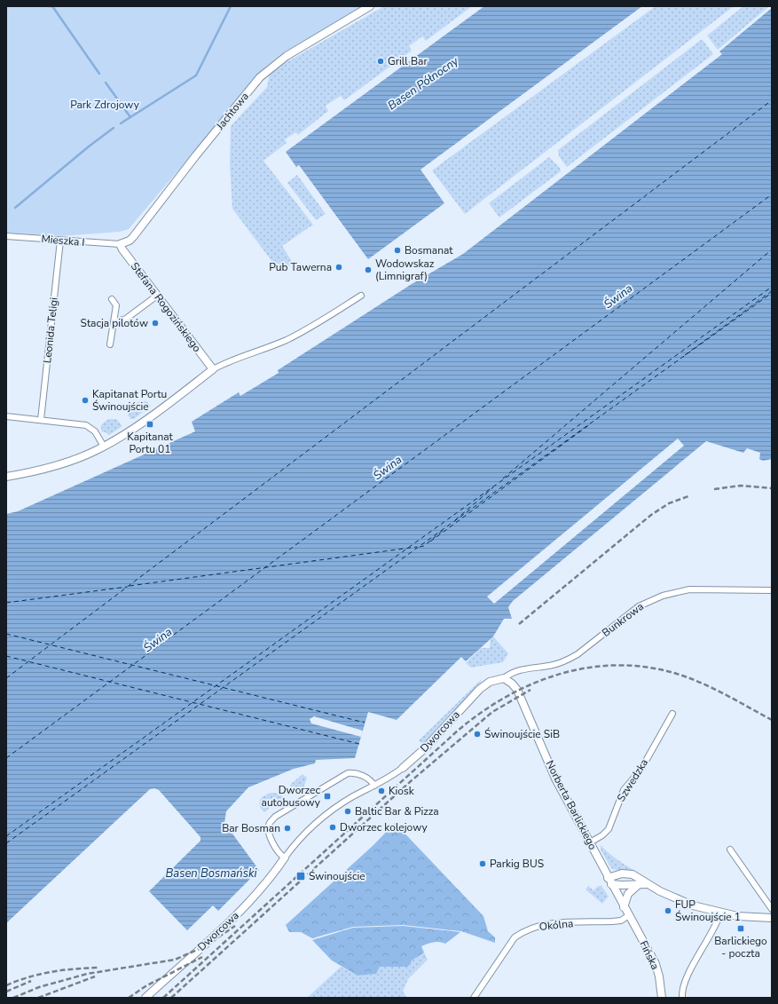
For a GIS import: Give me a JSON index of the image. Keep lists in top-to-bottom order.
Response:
{
  "streets": {
    "street": [
      "Jachtowa",
      "Mieszka I",
      "Stefana Rogozińskiego",
      "Leonida Teligi",
      "Bunkrowa",
      "Dworcowa",
      "Szwedzka",
      "Norberta Barlickiego",
      "Okólna",
      "Fińska"
    ]
  },
  "crossings": [
    ["Jachtowa", "Mieszka I"],
    ["Jachtowa", "Stefana Rogozińskiego"],
    ["Mieszka I", "Stefana Rogozińskiego"],
    ["Mieszka I", "Leonida Teligi"],
    ["Bunkrowa", "Dworcowa"],
    ["Bunkrowa", "Norberta Barlickiego"],
    ["Dworcowa", "Norberta Barlickiego"],
    ["Szwedzka", "Norberta Barlickiego"],
    ["Norberta Barlickiego", "Okólna"],
    ["Norberta Barlickiego", "Fińska"],
    ["Okólna", "Fińska"]
  ],
  "water": ["Basen Północny", "Świna", "Basen Bosmański"],
  "parks": ["Park Zdrojowy"],
  "places": {
    "other": [
      "Grill Bar",
      "Bosmanat",
      "Pub Tawerna",
      "Wodowskaz (Limnigraf)",
      "Stacja pilotów",
      "Kapitanat Portu Świnoujście",
      "Świnoujście SiB",
      "Kiosk",
      "Baltic Bar & Pizza",
      "Dworzec kolejowy",
      "Bar Bosman",
      "Parkig BUS",
      "FUP Świnoujście 1"
    ],
    "transit": [
      "Kapitanat Portu 01",
      "Dworzec autobusowy",
      "Świnoujście",
      "Barlickiego - poczta"
    ]
  }
}
